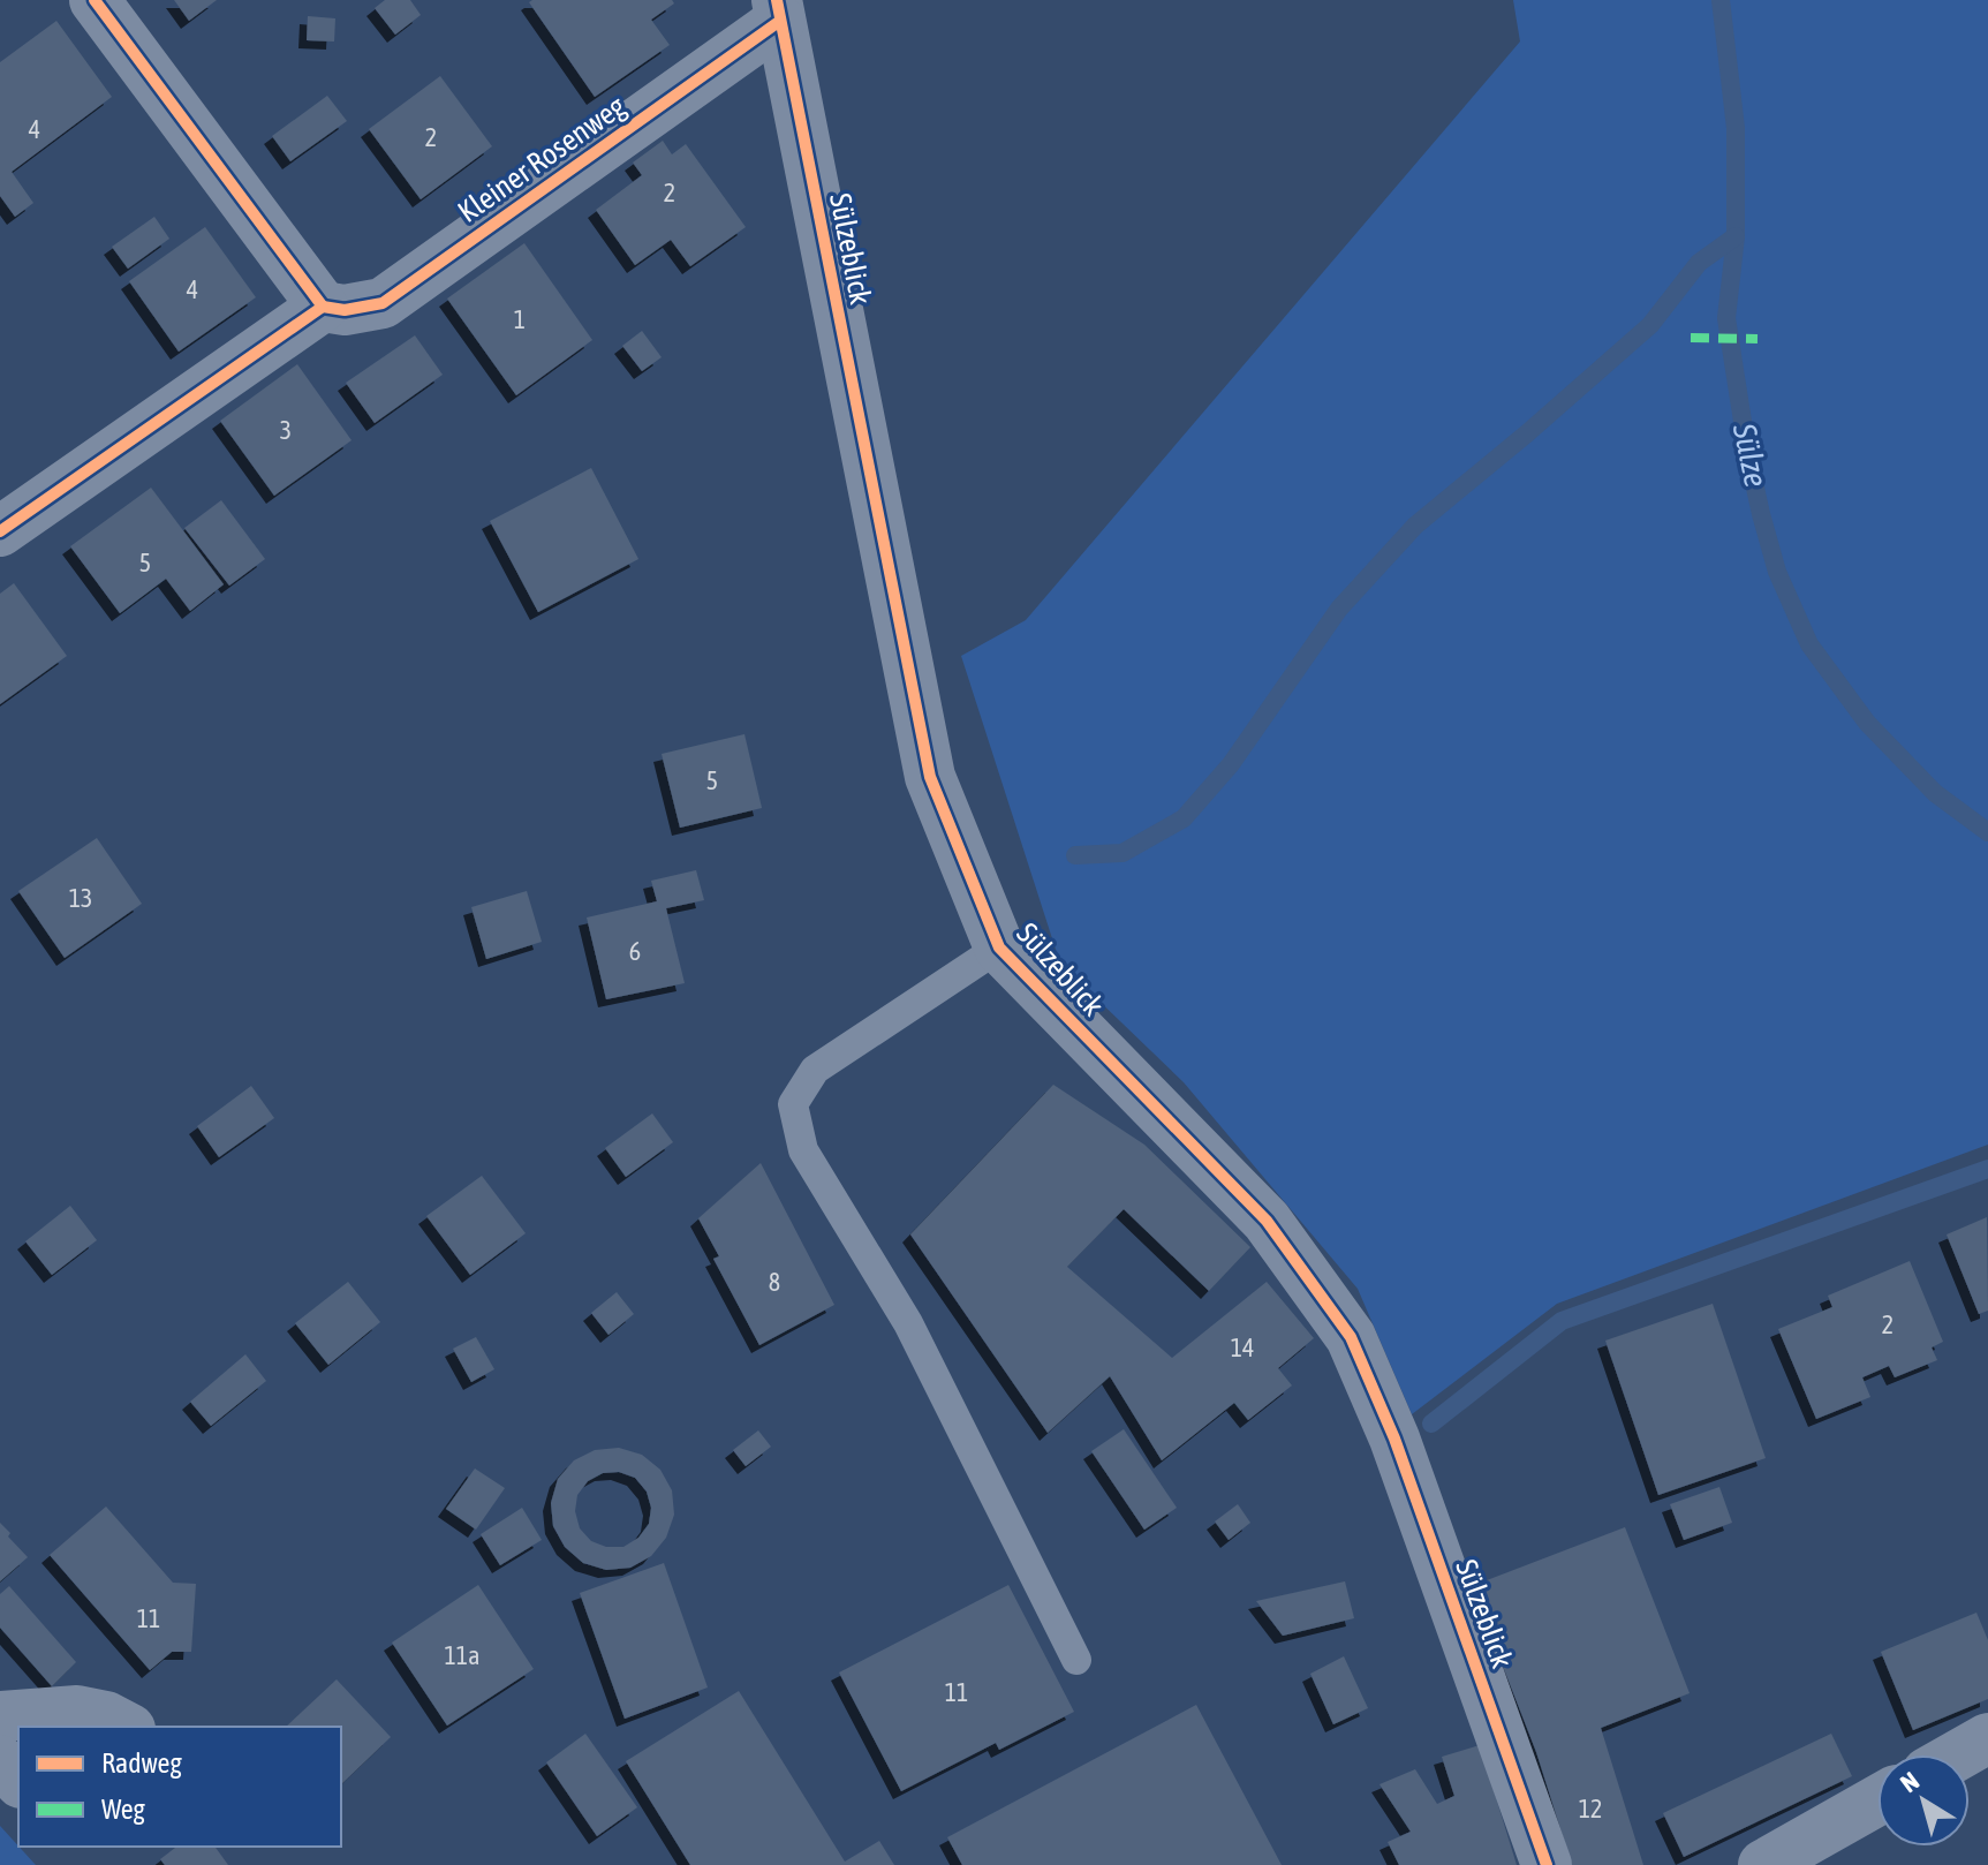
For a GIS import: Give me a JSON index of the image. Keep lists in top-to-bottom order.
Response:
{
  "streets": {
    "street": ["Kleiner Rosenweg", "Sülzeblick"]
  },
  "crossings": [
    ["Kleiner Rosenweg", "Sülzeblick"]
  ],
  "water": ["Sülze"],
  "house_numbers": [
    "4",
    "2",
    "2",
    "4",
    "1",
    "3",
    "5",
    "5",
    "13",
    "6",
    "8",
    "2",
    "14",
    "11",
    "11a",
    "11",
    "12"
  ],
  "legend": ["Radweg", "Weg"],
  "north": "top left"
}
